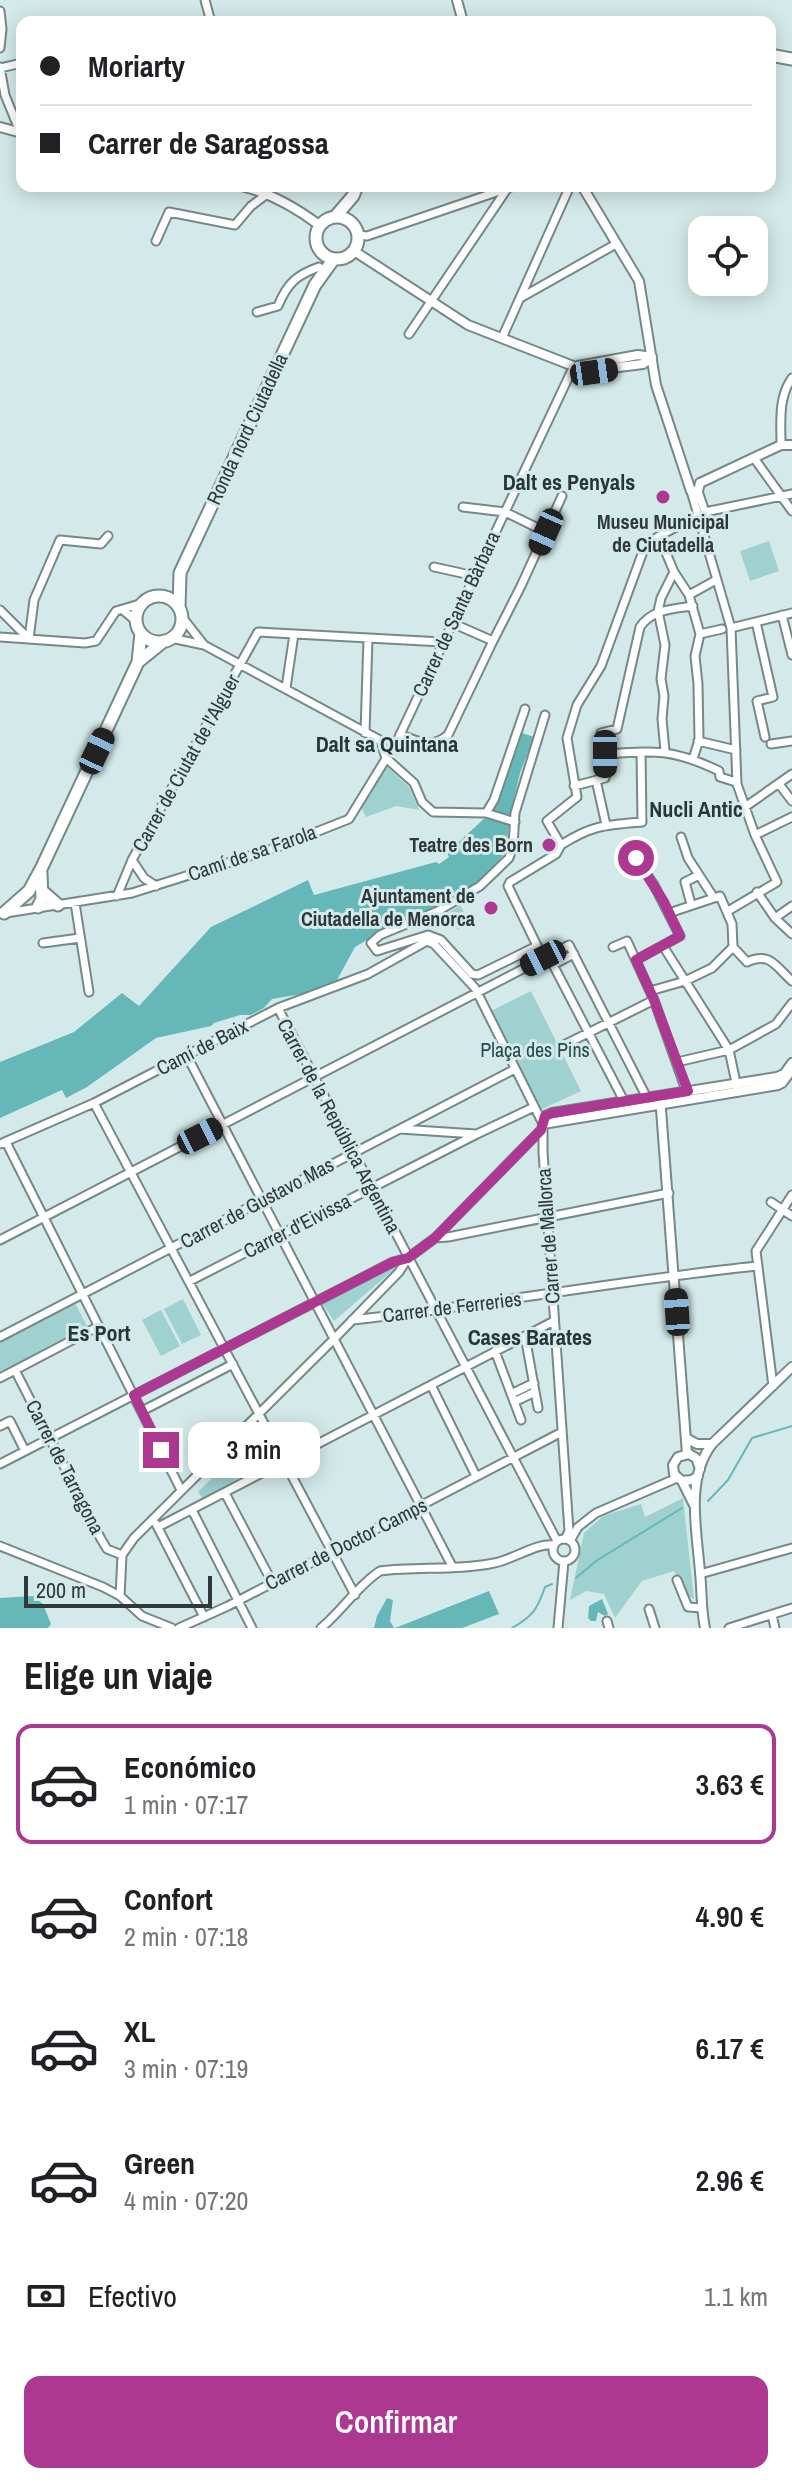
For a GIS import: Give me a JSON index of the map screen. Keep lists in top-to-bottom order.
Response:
{
  "streets": {
    "main road": ["Ronda nord Ciutadella"],
    "street": [
      "Carrer de Santa Bàrbara",
      "Carrer de Ciutat de l'Alguer",
      "Camí de sa Farola",
      "Camí de Baix",
      "Carrer de la República Argentina",
      "Carrer de Gustavo Mas",
      "Carrer d'Eivissa",
      "Carrer de Mallorca",
      "Carrer de Ferreries",
      "Carrer de Tarragona",
      "Carrer de Doctor Camps"
    ]
  },
  "crossings": [
    ["Carrer de Santa Bàrbara", "Camí de sa Farola"],
    ["Carrer de Ciutat de l'Alguer", "Camí de sa Farola"],
    ["Camí de Baix", "Carrer de la República Argentina"],
    ["Carrer de la República Argentina", "Carrer de Gustavo Mas"],
    ["Carrer de la República Argentina", "Carrer d'Eivissa"],
    ["Carrer de la República Argentina", "Carrer de Mallorca"],
    ["Carrer de la República Argentina", "Carrer de Ferreries"],
    ["Carrer de la República Argentina", "Carrer de Doctor Camps"],
    ["Carrer de Mallorca", "Carrer de Ferreries"],
    ["Carrer de Mallorca", "Carrer de Doctor Camps"]
  ],
  "districts": [
    "Dalt es Penyals",
    "Dalt sa Quintana",
    "Nucli Antic",
    "Es Port",
    "Cases Barates"
  ],
  "parks": ["Plaça des Pins"],
  "places": ["Museu Municipal de Ciutadella", "Teatre des Born", "Ajuntament de Ciutadella de Menorca"],
  "scale_bar": "200 m",
  "page": {
    "banner": ["Moriarty", "Carrer de Saragossa"],
    "bubble": "3 min",
    "scale": "200 m",
    "heading": "Elige un viaje",
    "list": [
      {
        "name": "Económico",
        "note": "1 min · 07:17",
        "value": "3.63 €"
      },
      {
        "name": "Confort",
        "note": "2 min · 07:18",
        "value": "4.90 €"
      },
      {
        "name": "XL",
        "note": "3 min · 07:19",
        "value": "6.17 €"
      },
      {
        "name": "Green",
        "note": "4 min · 07:20",
        "value": "2.96 €"
      }
    ],
    "pay": ["Efectivo", "1.1 km"],
    "buttons": "Confirmar"
  }
}
